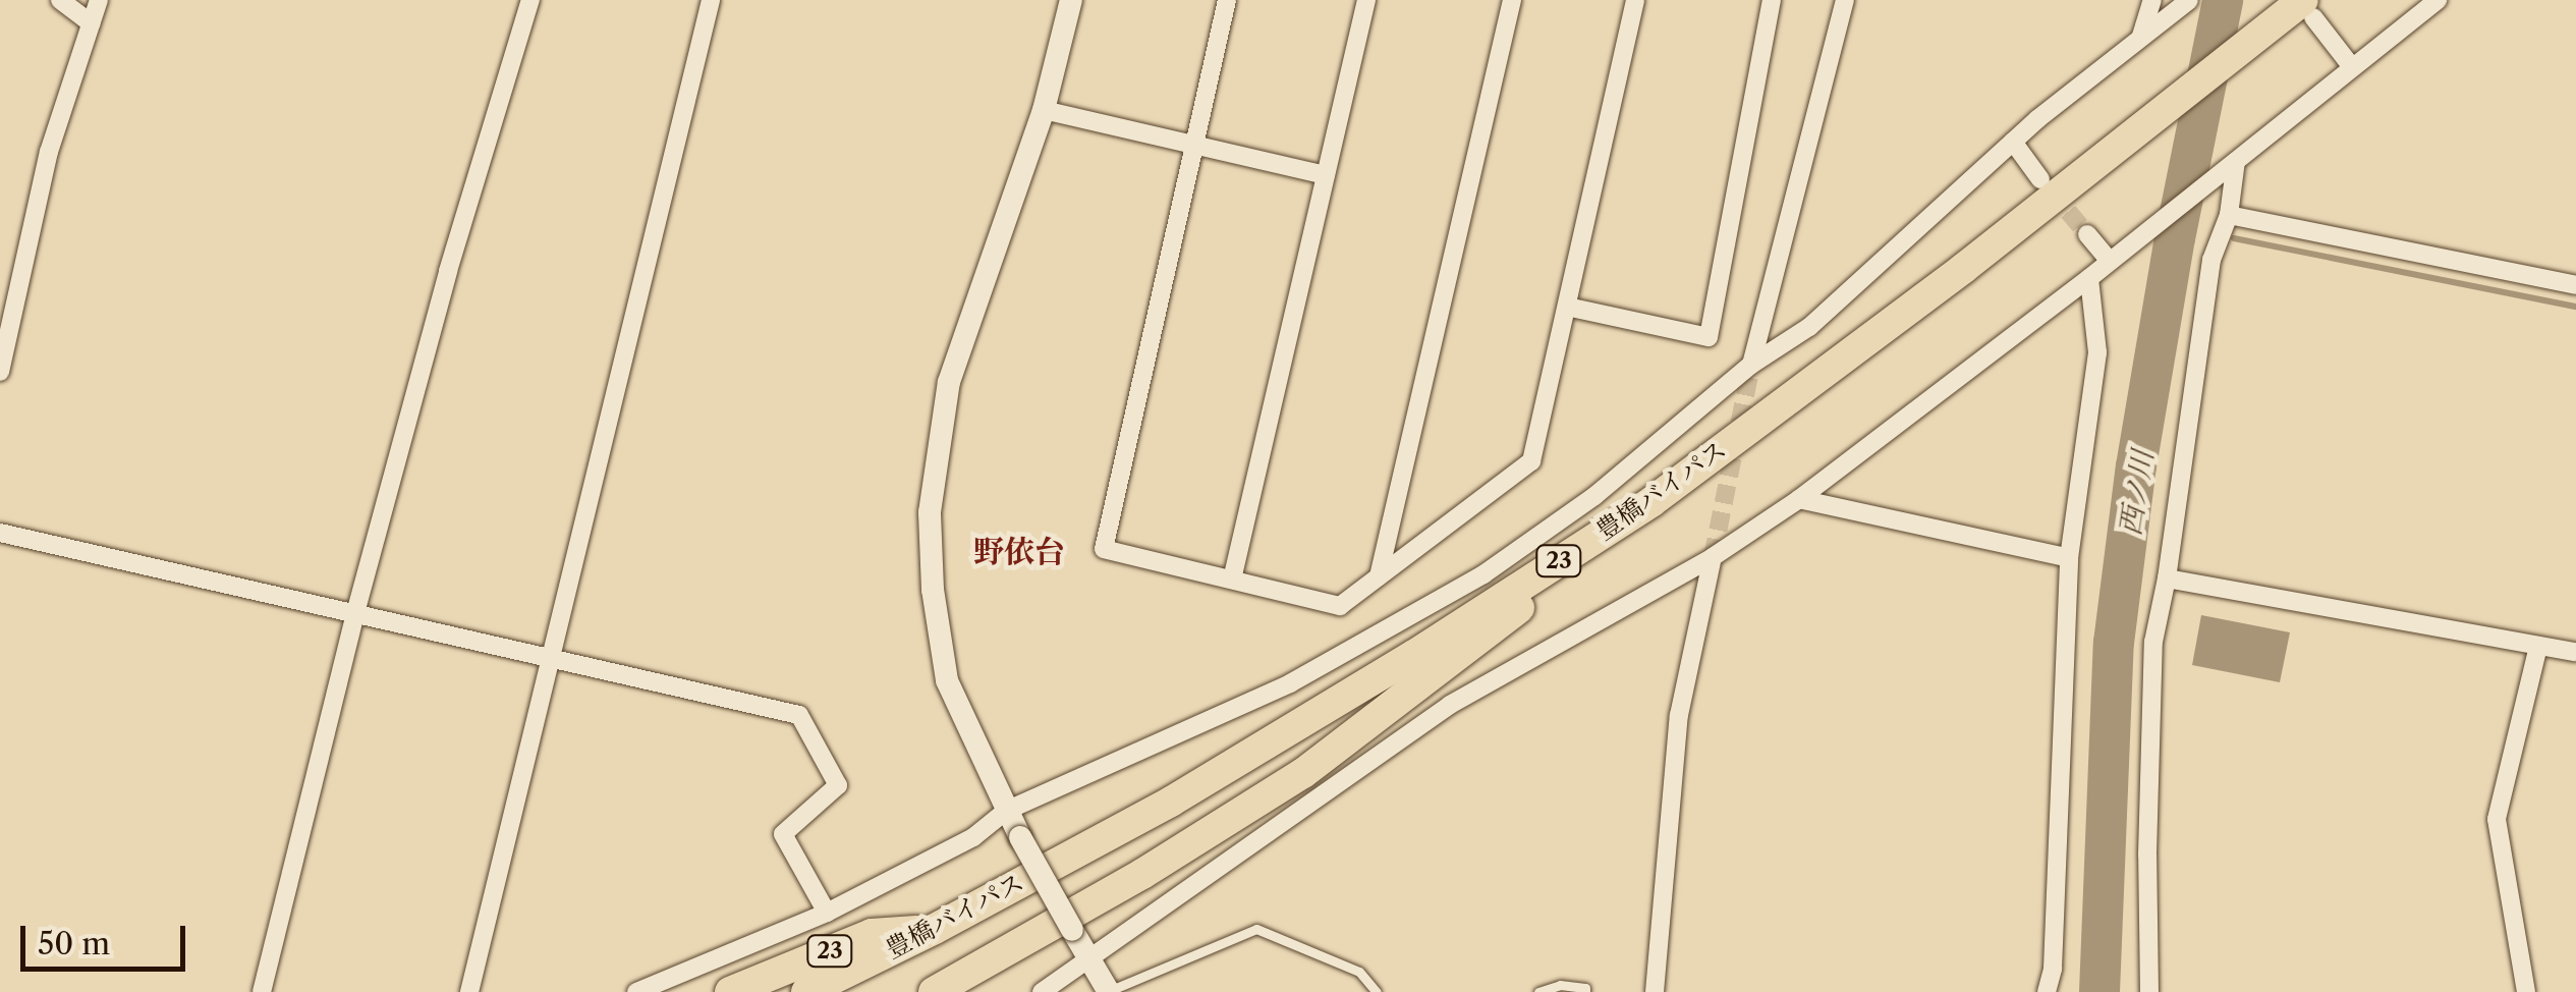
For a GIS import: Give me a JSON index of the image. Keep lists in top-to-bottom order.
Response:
{
  "streets": {
    "highway": ["豊橋バイパス", "23"]
  },
  "crossings": [
    ["豊橋バイパス", "23"]
  ],
  "districts": ["野依台"],
  "water": ["西ノ川"],
  "scale_bar": "50 m"
}
